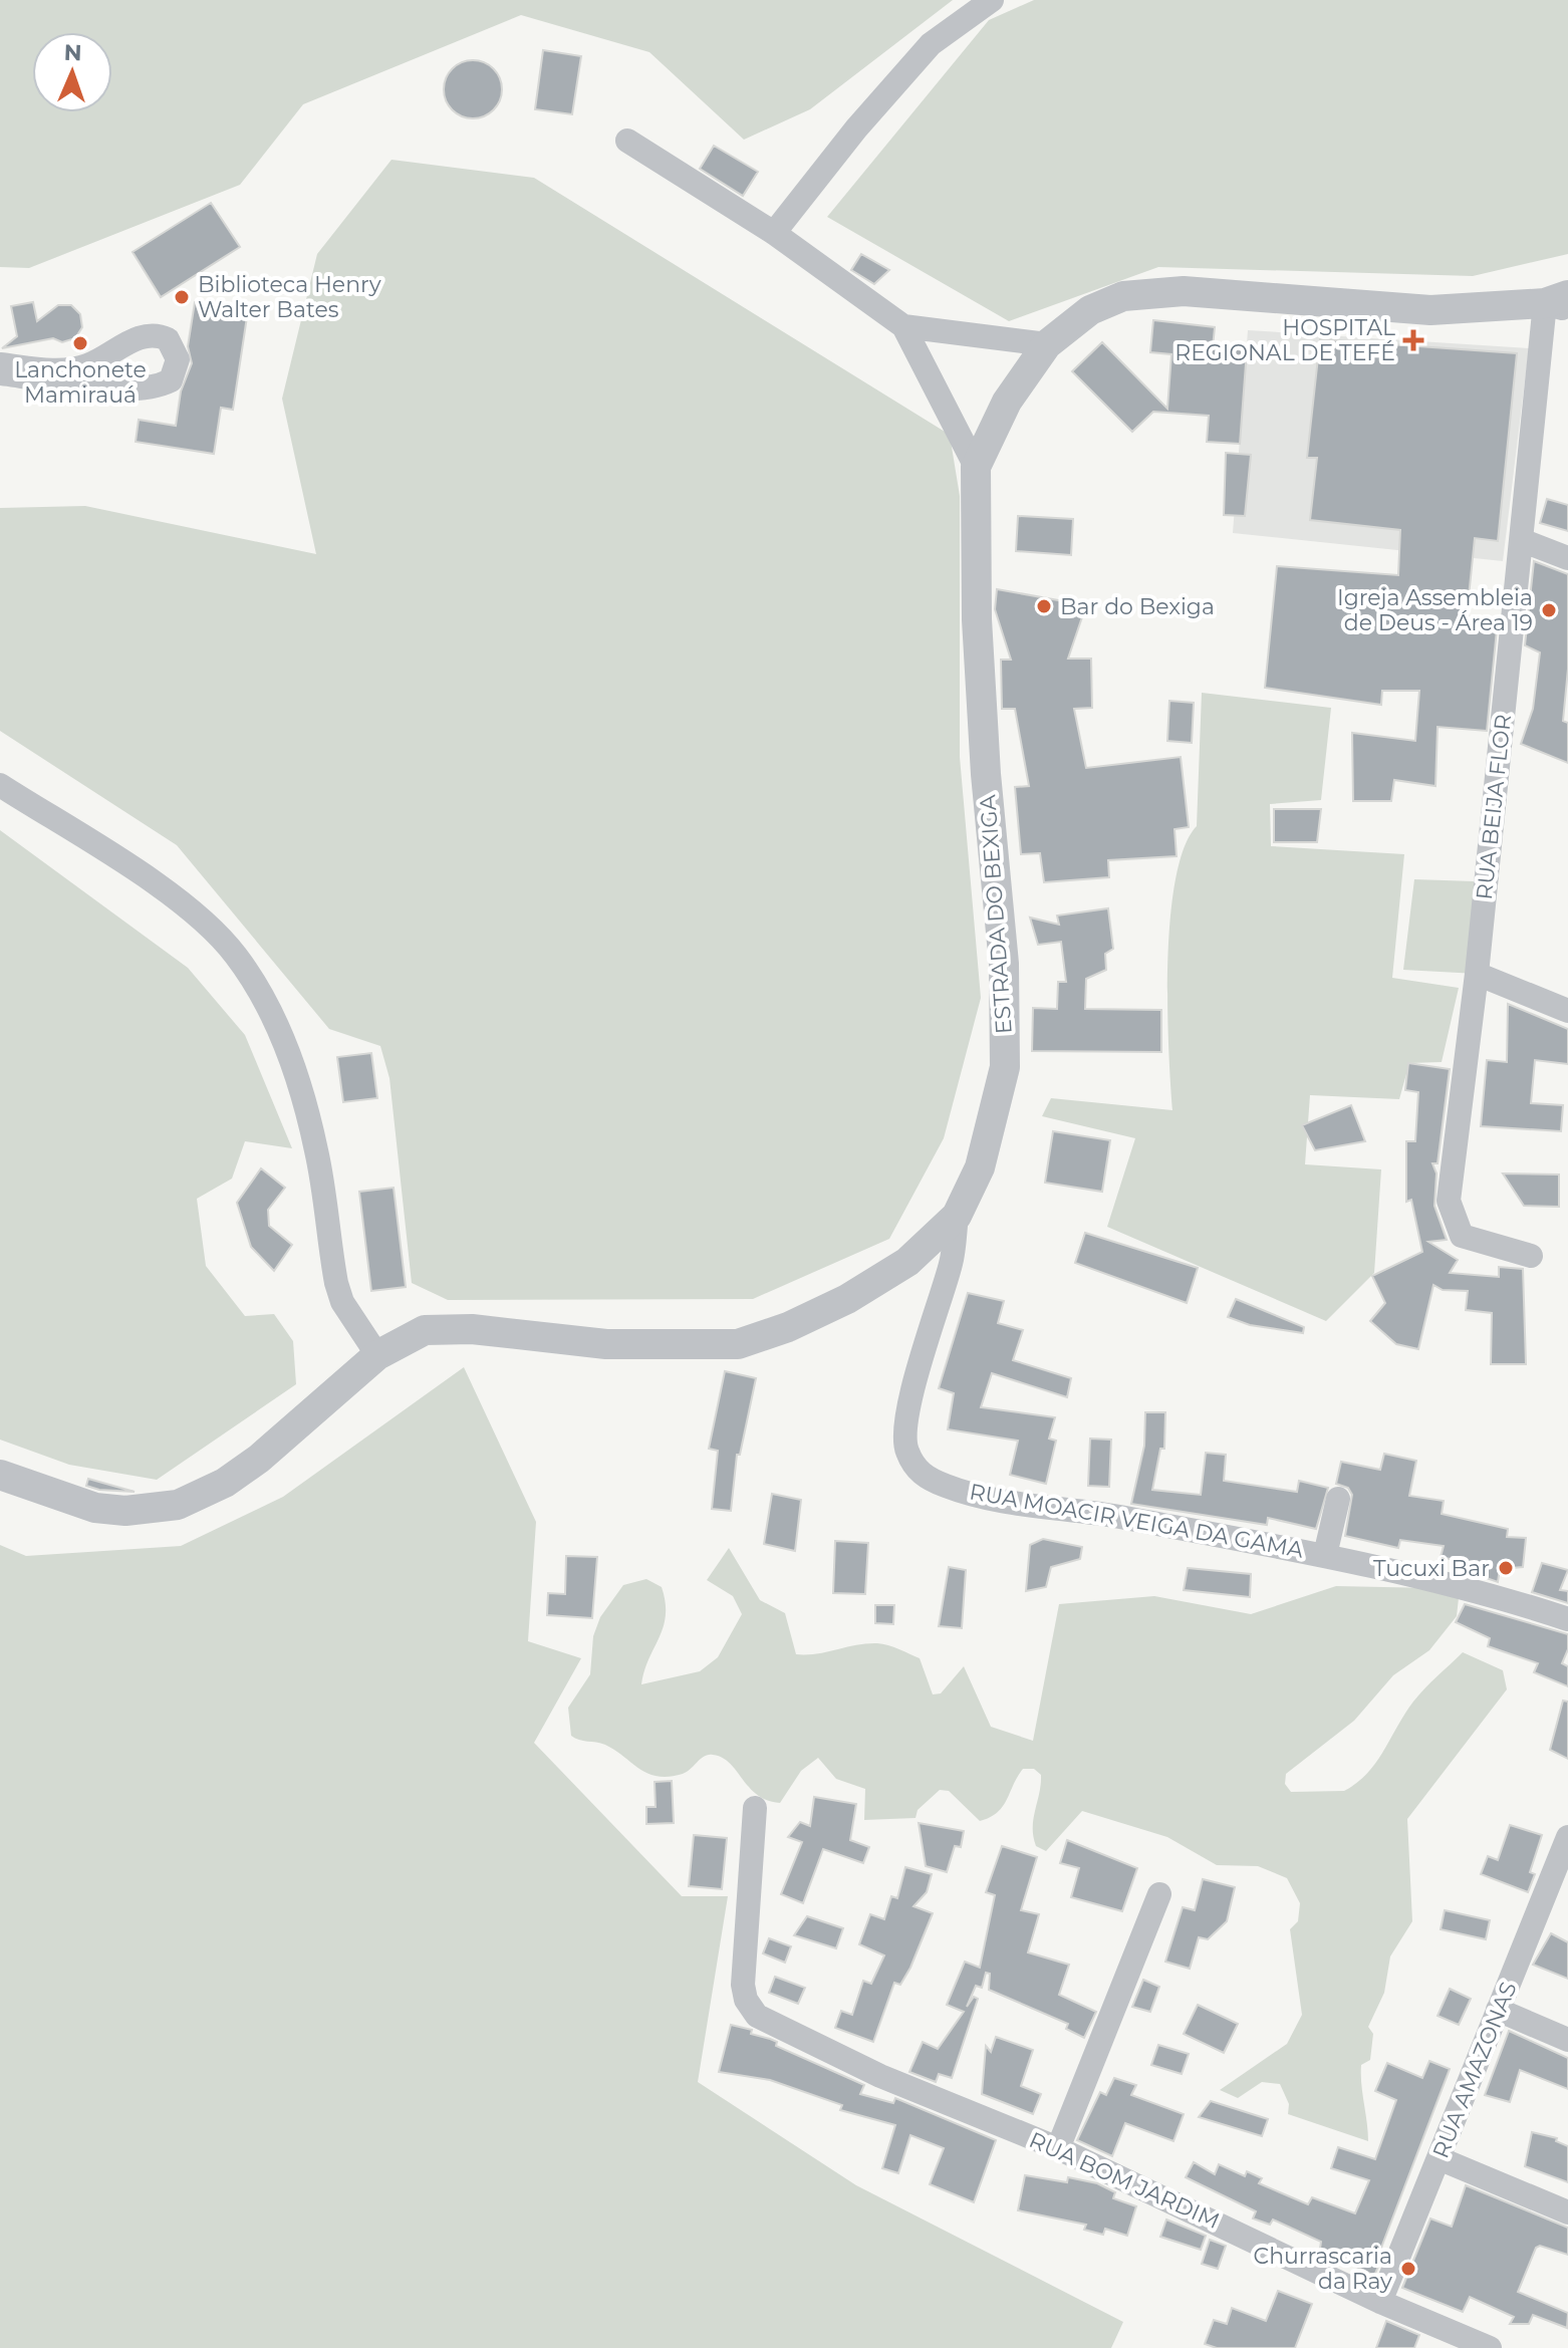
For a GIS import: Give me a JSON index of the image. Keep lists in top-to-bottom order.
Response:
{
  "streets": {
    "street": [
      "RUA BEIJA FLOR",
      "ESTRADA DO BEXIGA",
      "RUA MOACIR VEIGA DA GAMA",
      "RUA AMAZONAS",
      "RUA BOM JARDIM"
    ]
  },
  "crossings": [
    ["RUA BEIJA FLOR", "ESTRADA DO BEXIGA"],
    ["ESTRADA DO BEXIGA", "RUA MOACIR VEIGA DA GAMA"],
    ["RUA AMAZONAS", "RUA BOM JARDIM"]
  ],
  "places": {
    "other": [
      "Biblioteca Henry Walter Bates",
      "Lanchonete Mamirauá",
      "Bar do Bexiga",
      "Igreja Assembleia de Deus - Área 19",
      "Tucuxi Bar",
      "Churrascaria da Ray"
    ],
    "health": ["HOSPITAL REGIONAL DE TEFÉ"]
  },
  "north": "top"
}
